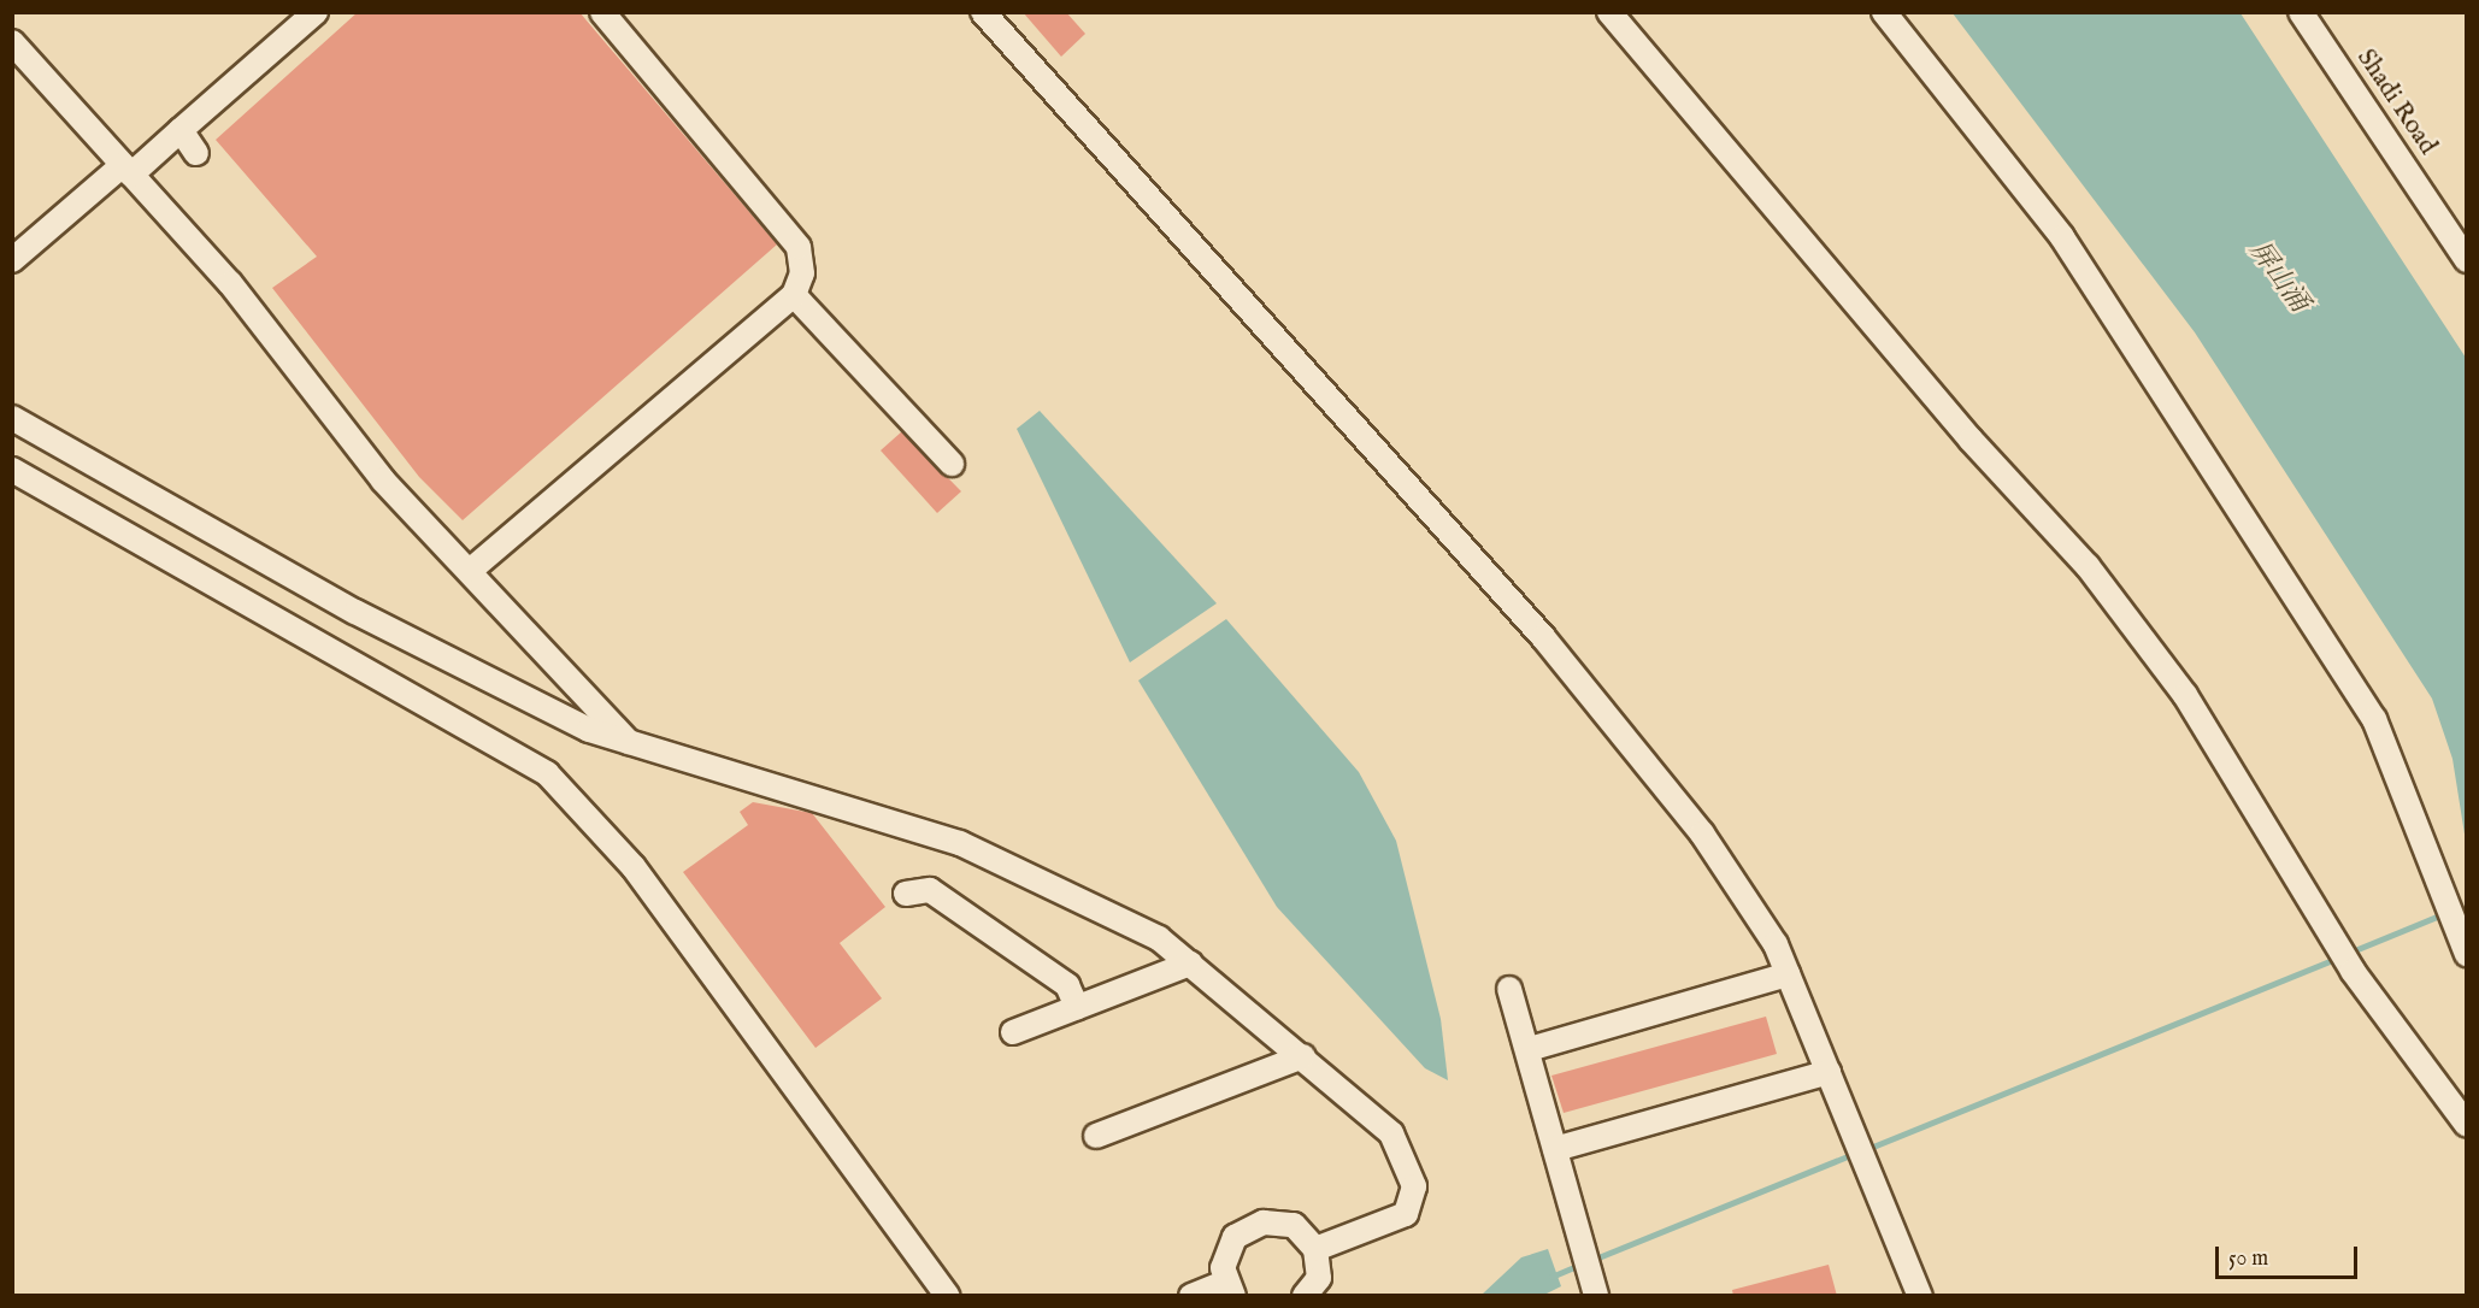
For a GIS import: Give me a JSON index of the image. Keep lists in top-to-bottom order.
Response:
{
  "streets": {
    "street": ["Shadi Road"]
  },
  "water": ["屏山涌"],
  "scale_bar": "50 m"
}
